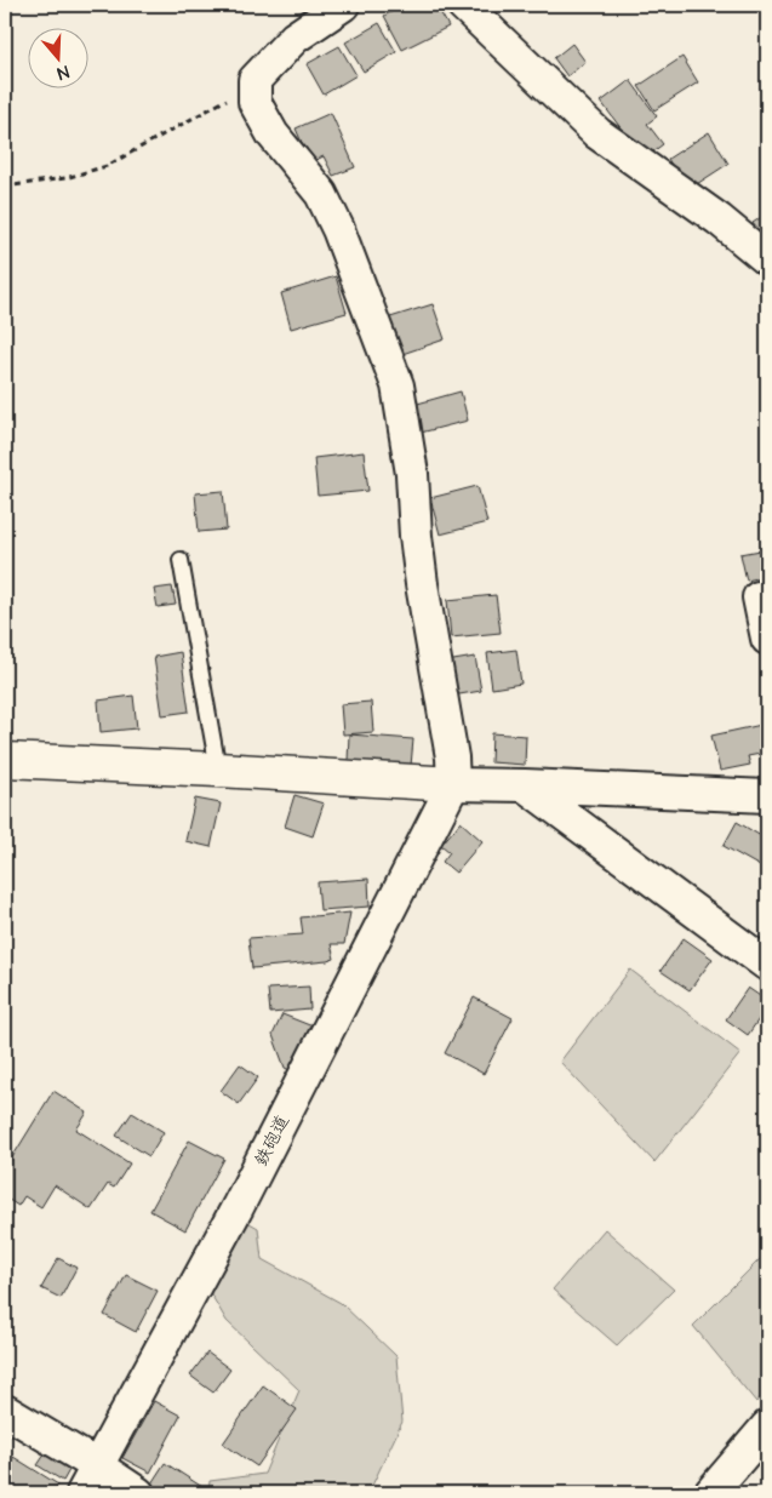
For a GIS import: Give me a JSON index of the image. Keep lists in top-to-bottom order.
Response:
{
  "streets": {
    "street": ["鉄砲道"]
  },
  "north": "bottom"
}
